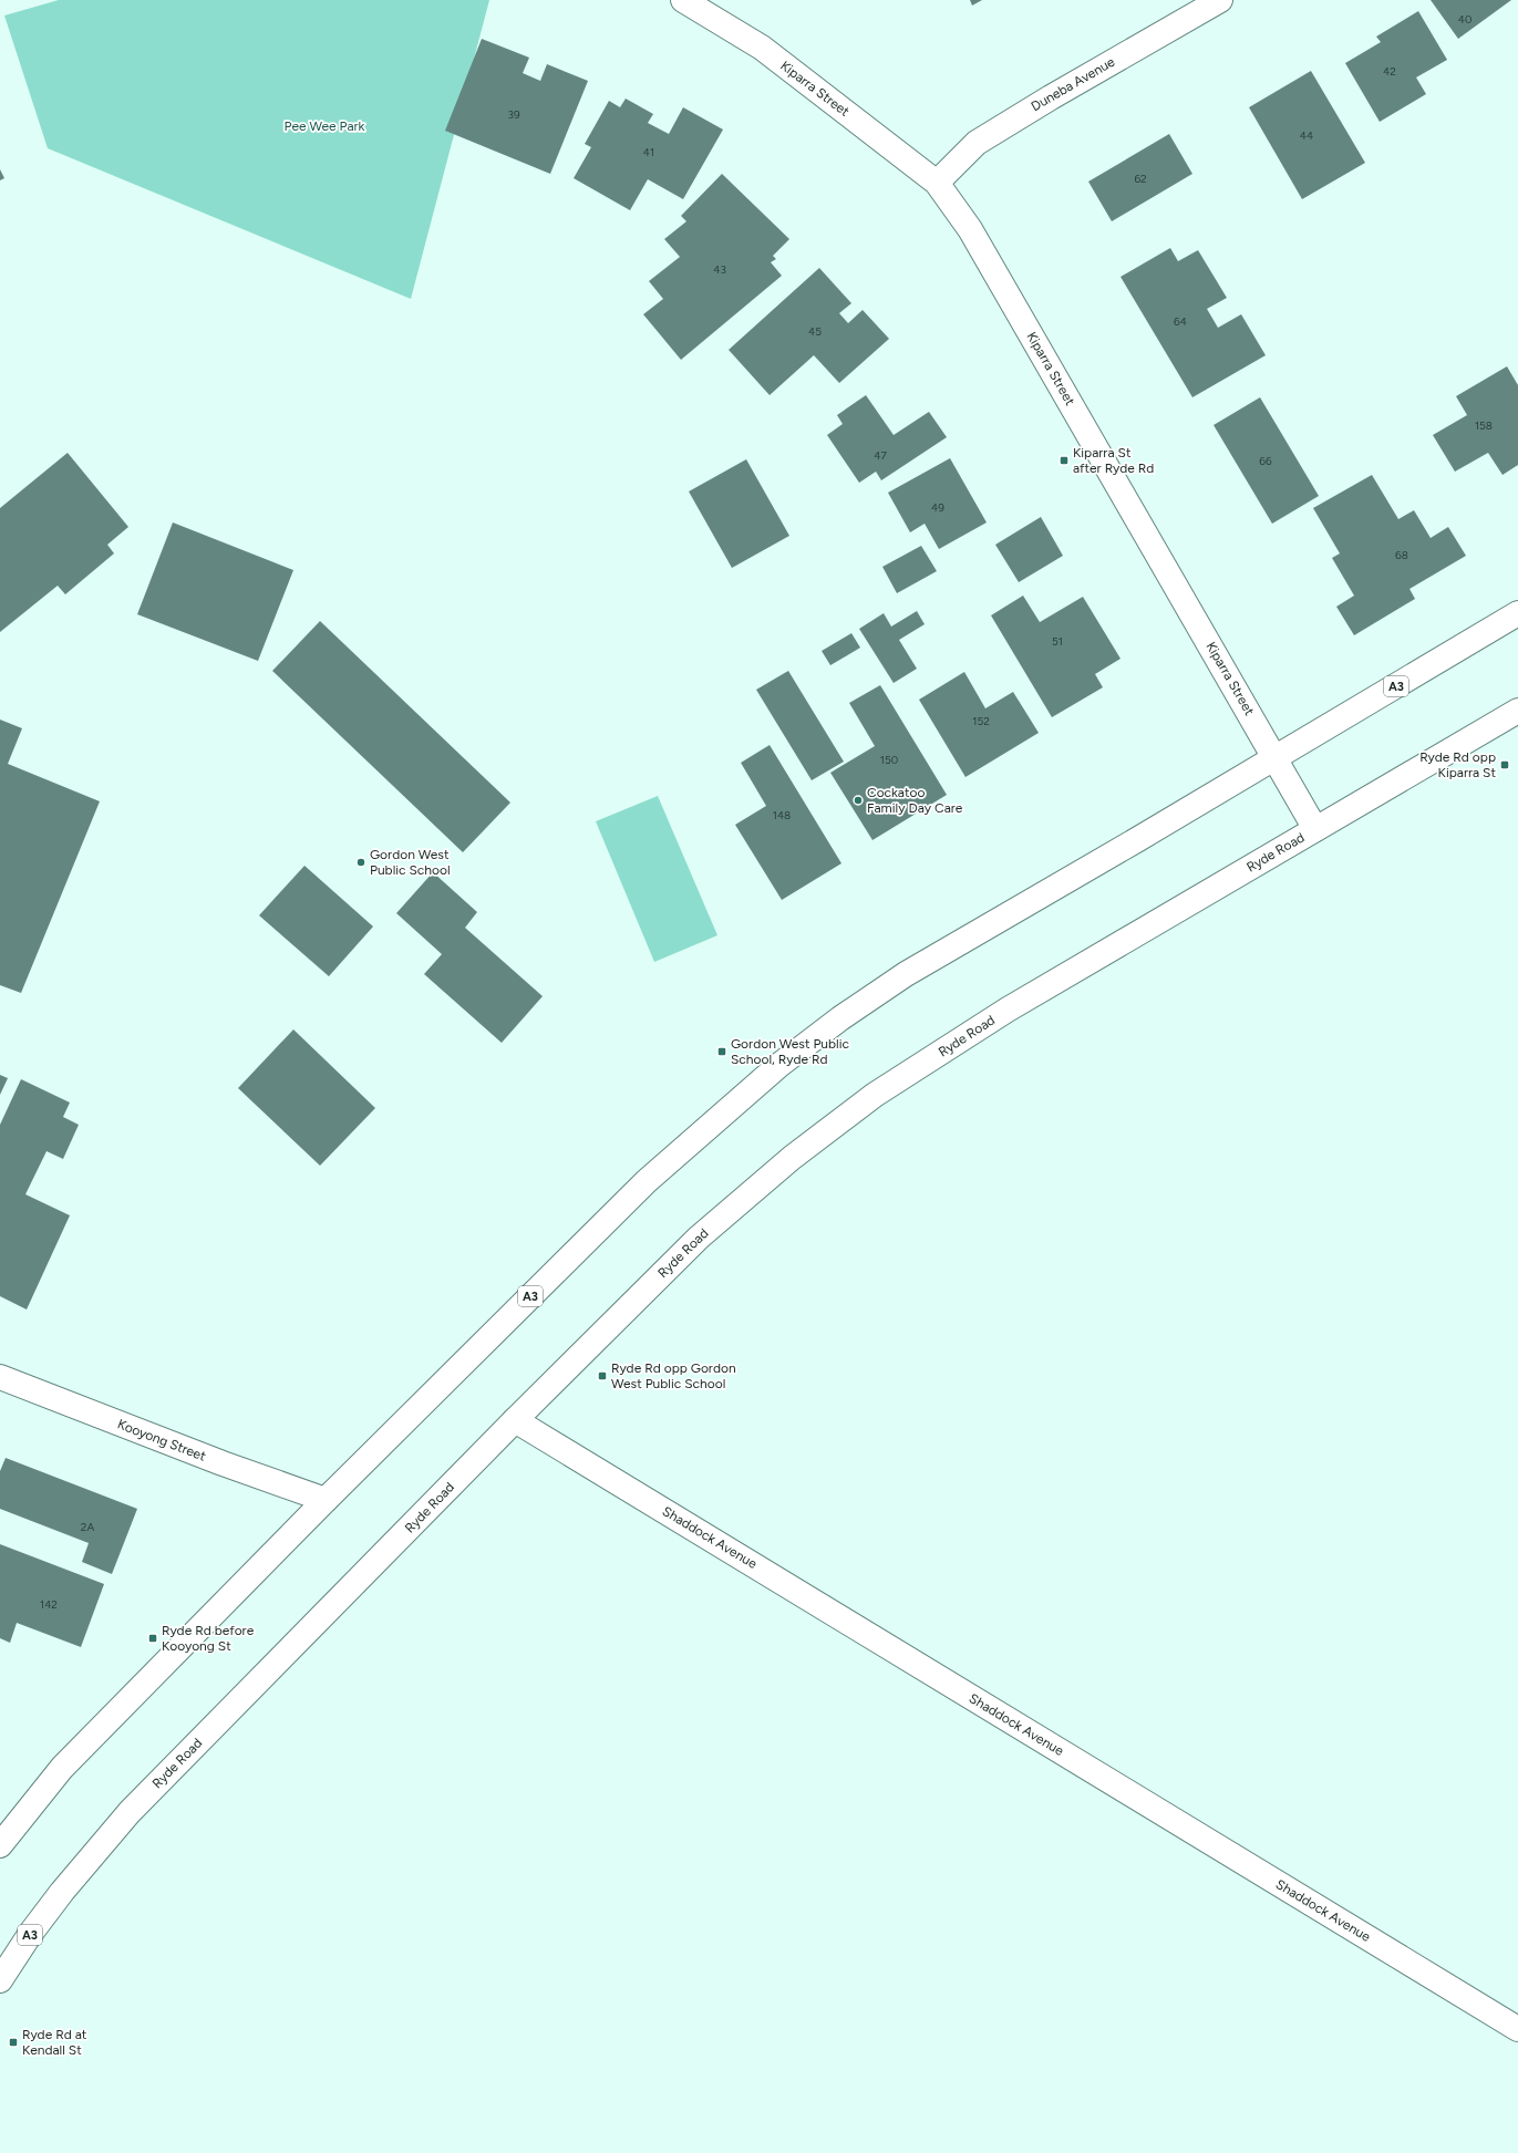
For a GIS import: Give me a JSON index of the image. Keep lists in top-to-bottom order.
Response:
{
  "streets": {
    "main road": [
      "Duneba Avenue",
      "Kiparra Street",
      "A3",
      "Ryde Road",
      "Kooyong Street",
      "Shaddock Avenue"
    ]
  },
  "crossings": [
    ["Duneba Avenue", "Kiparra Street"],
    ["Kiparra Street", "A3"],
    ["Kiparra Street", "Ryde Road"],
    ["A3", "Kooyong Street"],
    ["Ryde Road", "Shaddock Avenue"]
  ],
  "parks": ["Pee Wee Park"],
  "places": {
    "transit": [
      "Kiparra St after Ryde Rd",
      "Ryde Rd opp Kiparra St",
      "Gordon West Public School, Ryde Rd",
      "Ryde Rd opp Gordon West Public School",
      "Ryde Rd before Kooyong St",
      "Ryde Rd at Kendall St"
    ],
    "other": ["Cockatoo Family Day Care", "Gordon West Public School"]
  },
  "house_numbers": [
    "40",
    "42",
    "39",
    "44",
    "41",
    "62",
    "43",
    "64",
    "45",
    "158",
    "47",
    "66",
    "49",
    "68",
    "51",
    "152",
    "150",
    "148",
    "2A",
    "142"
  ]
}
